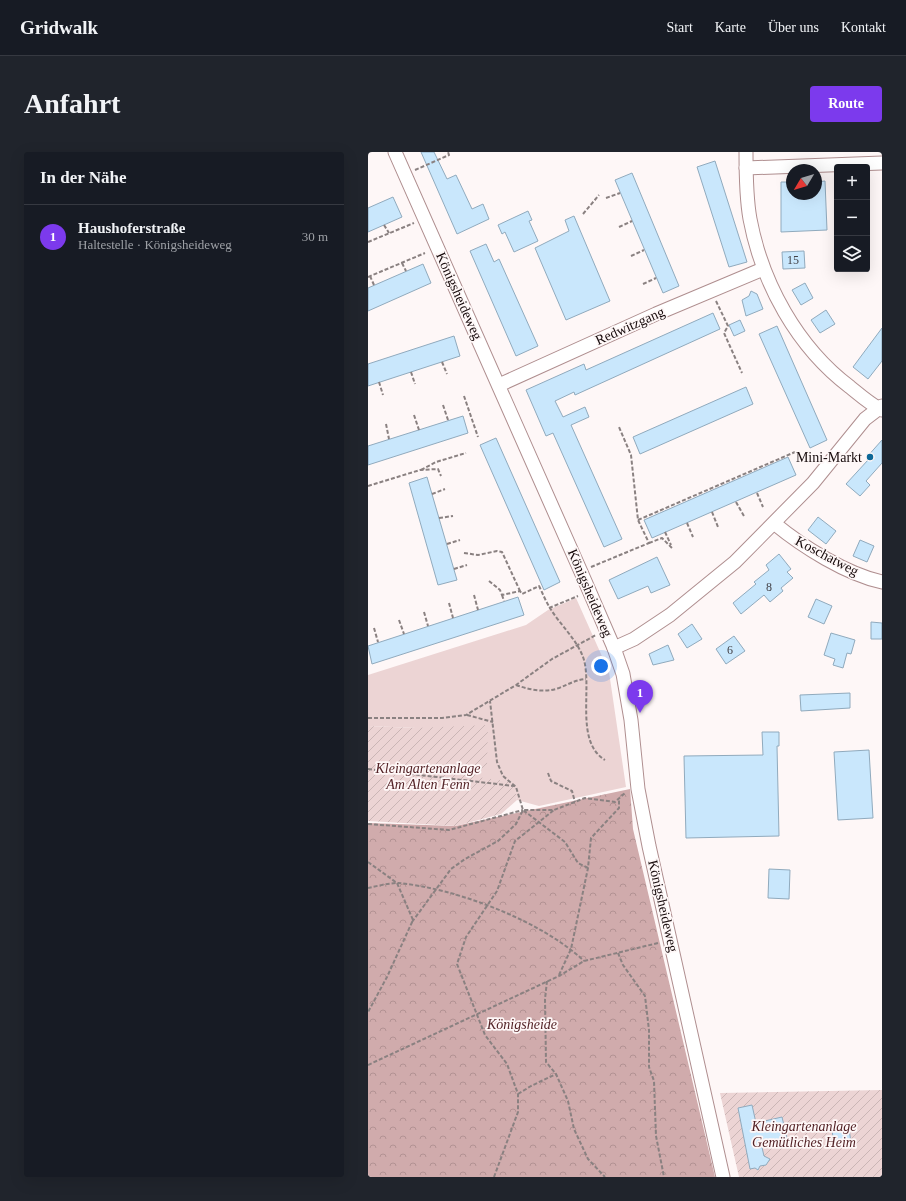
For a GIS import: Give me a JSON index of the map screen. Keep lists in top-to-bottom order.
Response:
{
  "streets": {
    "street": ["Königsheideweg", "Redwitzgang", "Koschatweg"]
  },
  "crossings": [
    ["Königsheideweg", "Redwitzgang"]
  ],
  "parks": ["Kleingartenanlage Am Alten Fenn", "Königsheide", "Kleingartenanlage Gemütliches Heim"],
  "places": ["Mini-Markt"],
  "house_numbers": ["15", "8", "6"],
  "north": "bottom left",
  "page": {
    "header": "Gridwalk",
    "nav": [
      "Start",
      "Karte",
      "Über uns",
      "Kontakt"
    ],
    "buttons": "Route",
    "title": "Anfahrt",
    "heading": "In der Nähe",
    "map_buttons": ["+", "−"],
    "list": [
      {
        "mark": "1",
        "name": "Haushoferstraße",
        "note": "Haltestelle · Königsheideweg",
        "value": "30 m"
      }
    ],
    "pins": "1"
  }
}
